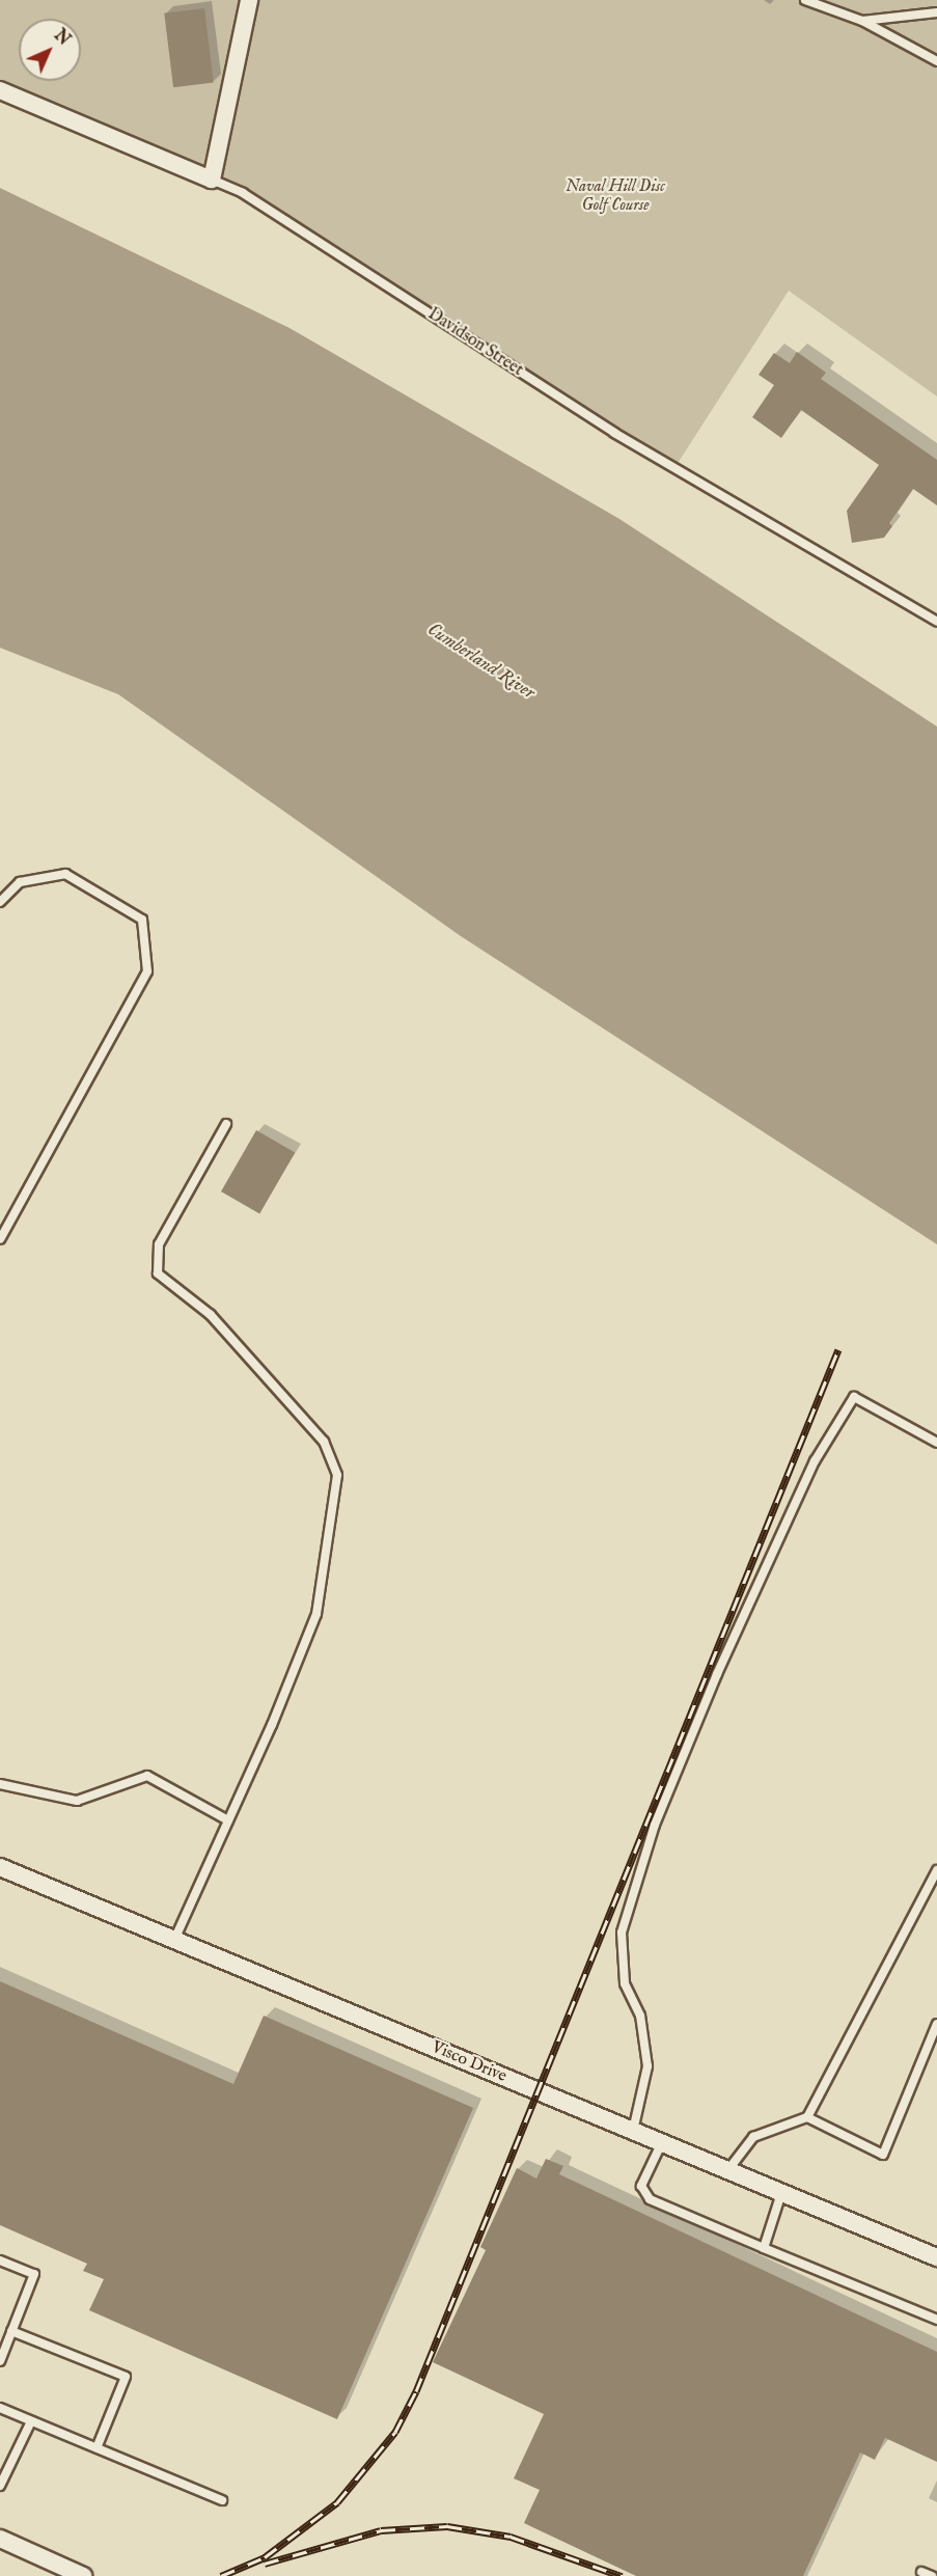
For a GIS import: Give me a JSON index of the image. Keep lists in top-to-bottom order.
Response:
{
  "streets": {
    "street": ["Davidson Street", "Visco Drive"]
  },
  "water": ["Cumberland River"],
  "parks": ["Naval Hill Disc Golf Course"],
  "north": "top right"
}
